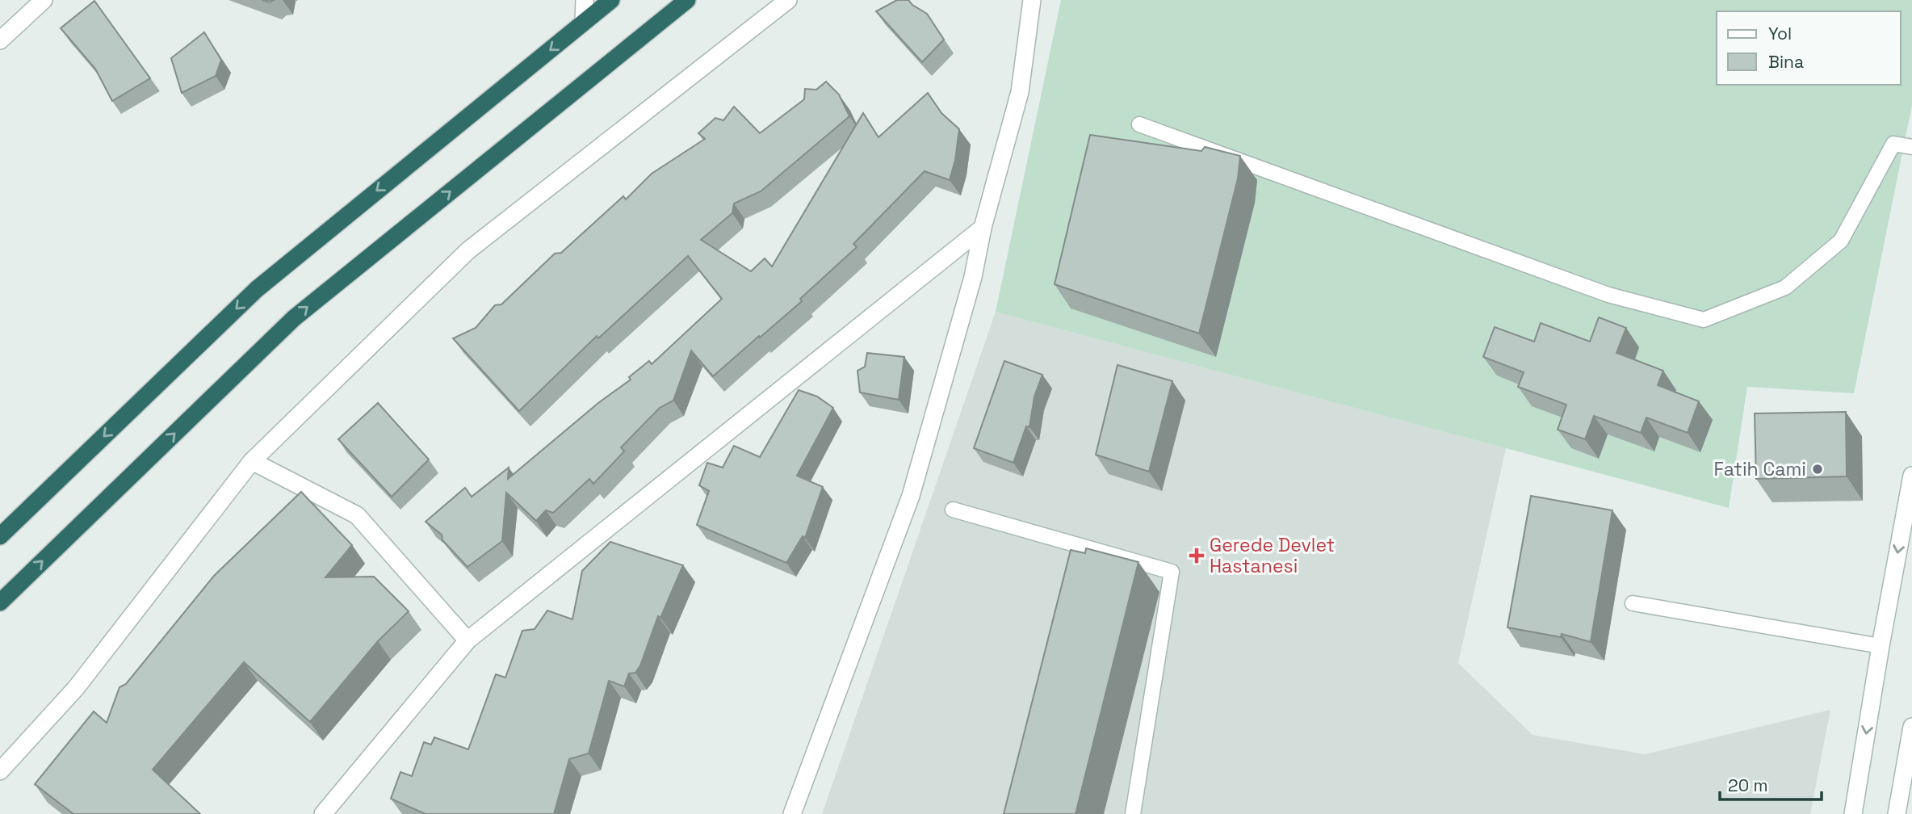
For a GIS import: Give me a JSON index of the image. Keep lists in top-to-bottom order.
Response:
{
  "places": {
    "other": ["Fatih Cami"],
    "health": ["Gerede Devlet Hastanesi"]
  },
  "legend": ["Yol", "Bina"],
  "scale_bar": "20 m"
}
